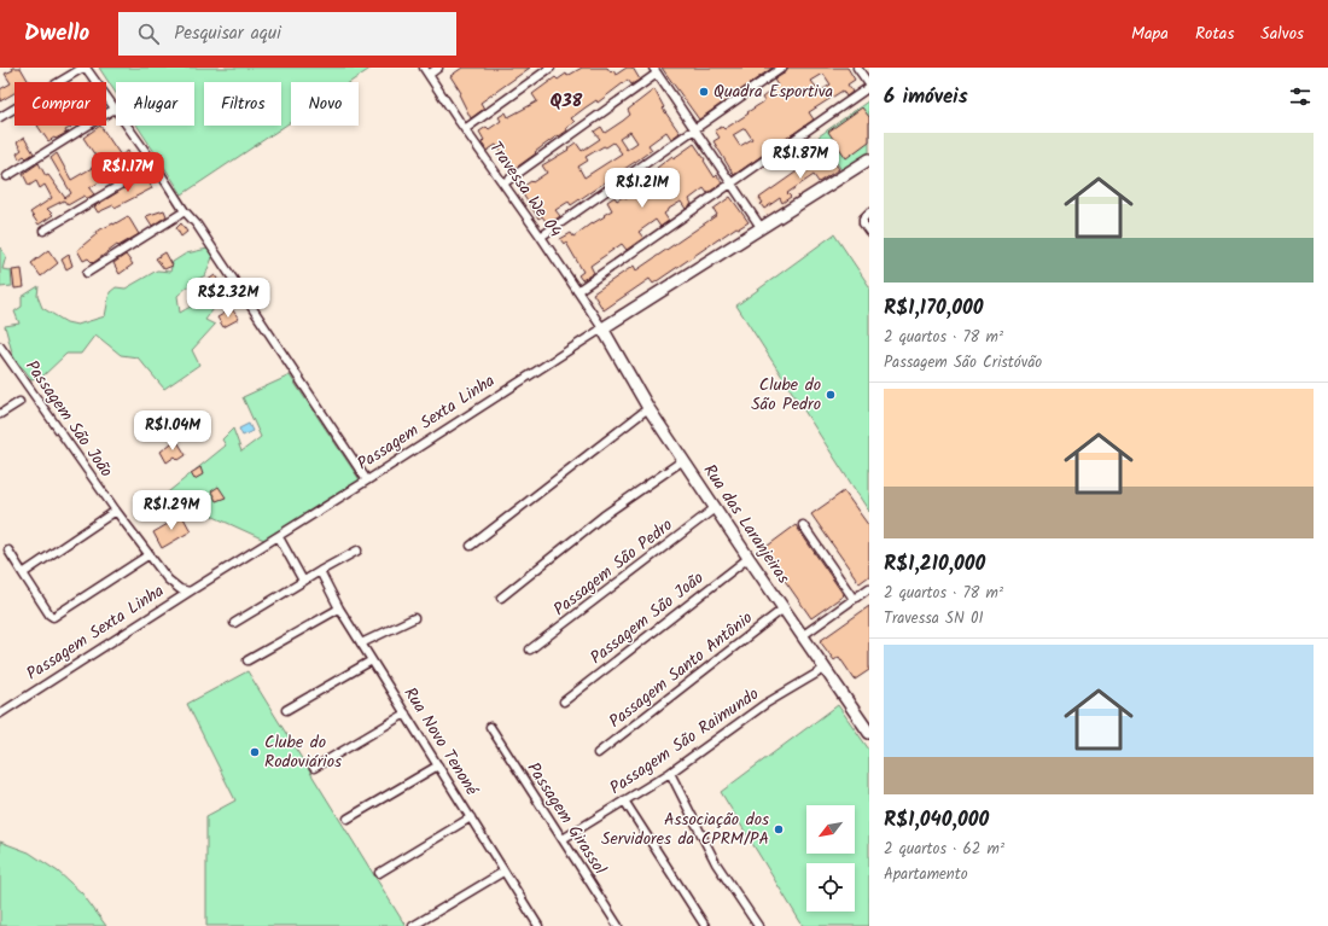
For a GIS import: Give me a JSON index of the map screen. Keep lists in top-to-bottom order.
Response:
{
  "streets": {
    "street": [
      "Travessa We 04",
      "Passagem São João",
      "Passagem Sexta Linha",
      "Rua das Laranjeiras",
      "Passagem São Pedro",
      "Passagem Santo Antônio",
      "Rua Novo Tenoné",
      "Passagem São Raimundo",
      "Passagem Girassol"
    ]
  },
  "crossings": [
    ["Travessa We 04", "Passagem Sexta Linha"],
    ["Travessa We 04", "Rua das Laranjeiras"],
    ["Passagem São João", "Passagem Sexta Linha"],
    ["Passagem São João", "Rua das Laranjeiras"],
    ["Passagem Sexta Linha", "Rua das Laranjeiras"],
    ["Rua das Laranjeiras", "Passagem São Pedro"],
    ["Rua das Laranjeiras", "Passagem Santo Antônio"],
    ["Rua das Laranjeiras", "Passagem São Raimundo"],
    ["Passagem São Raimundo", "Passagem Girassol"]
  ],
  "districts": ["Q38"],
  "places": [
    "Quadra Esportiva",
    "Clube do São Pedro",
    "Clube do Rodoviários",
    "Associação dos Servidores da CPRM/PA"
  ],
  "north": "bottom left",
  "page": {
    "header": "Dwello",
    "search": "Pesquisar aqui",
    "nav": ["Mapa", "Rotas", "Salvos"],
    "heading": "6 imóveis",
    "chip": [
      "Comprar",
      "Alugar",
      "Filtros",
      "Novo"
    ],
    "list": [
      {
        "name": "R$1,170,000",
        "note": "2 quartos · 78 m² · Passagem São Cristóvão"
      },
      {
        "name": "R$1,210,000",
        "note": "2 quartos · 78 m² · Travessa SN 01"
      },
      {
        "name": "R$1,040,000",
        "note": "2 quartos · 62 m² · Apartamento"
      }
    ],
    "price": [
      "R$1.87M",
      "R$1.17M",
      "R$1.21M",
      "R$2.32M",
      "R$1.04M",
      "R$1.29M"
    ]
  }
}
